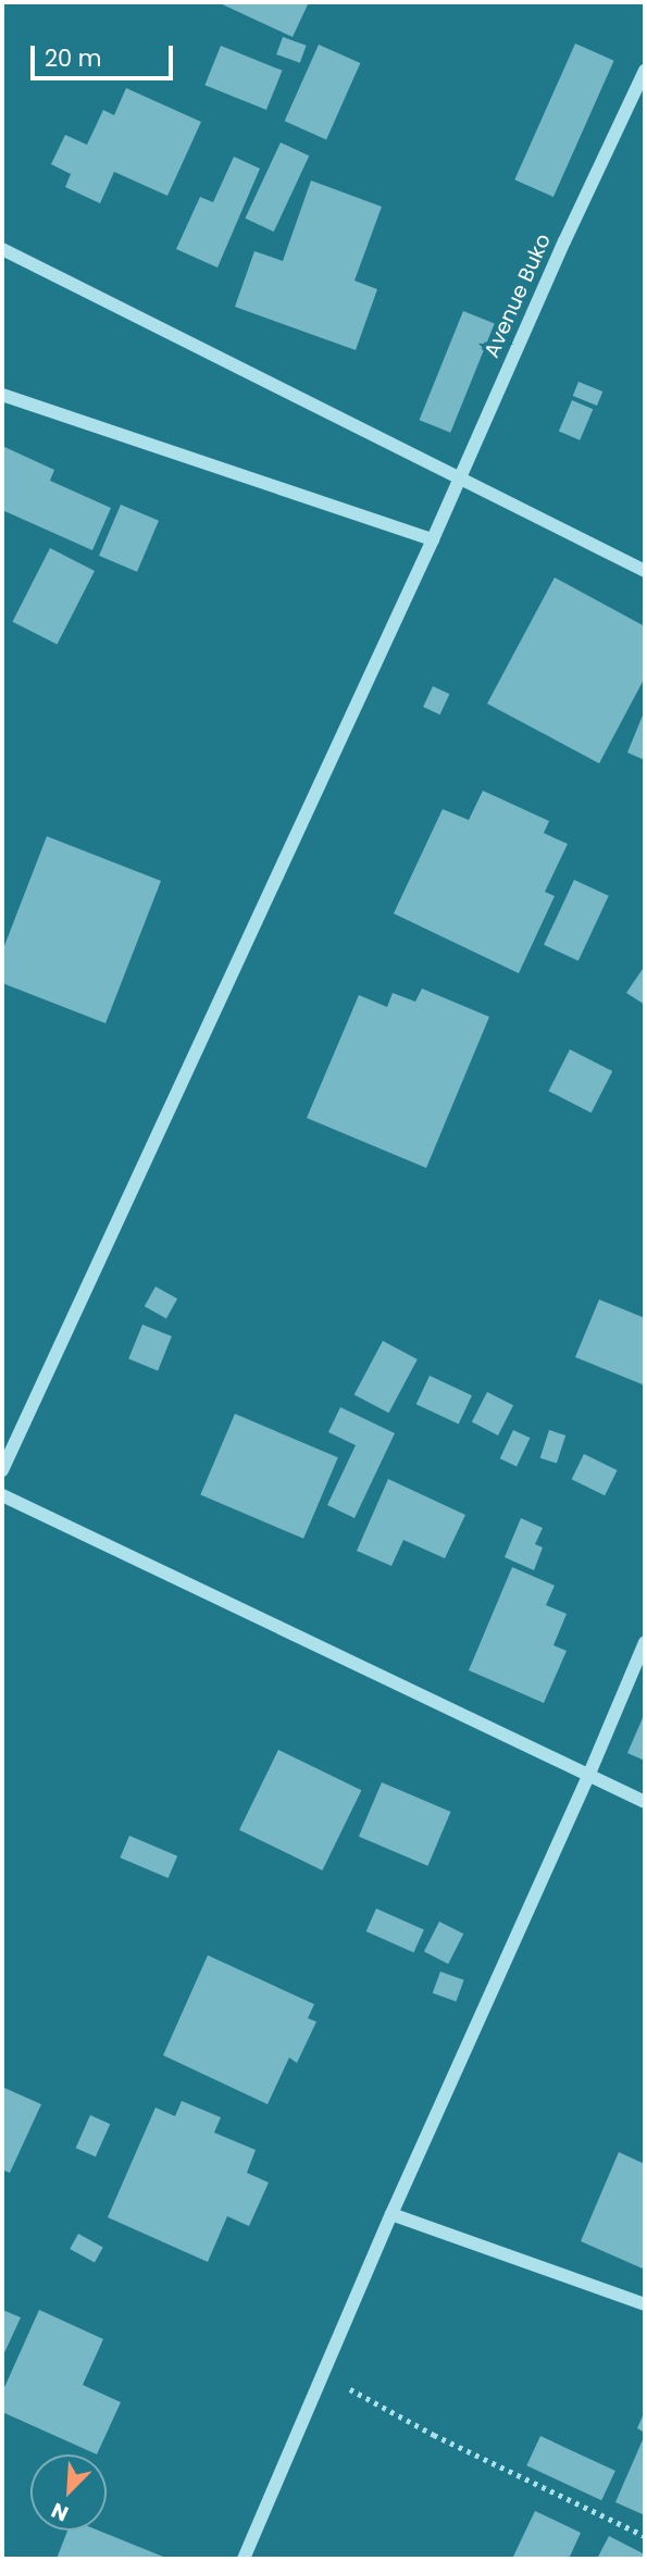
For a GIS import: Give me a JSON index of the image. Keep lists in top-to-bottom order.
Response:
{
  "streets": {
    "street": ["Avenue Buko"]
  },
  "scale_bar": "20 m",
  "north": "bottom left"
}
